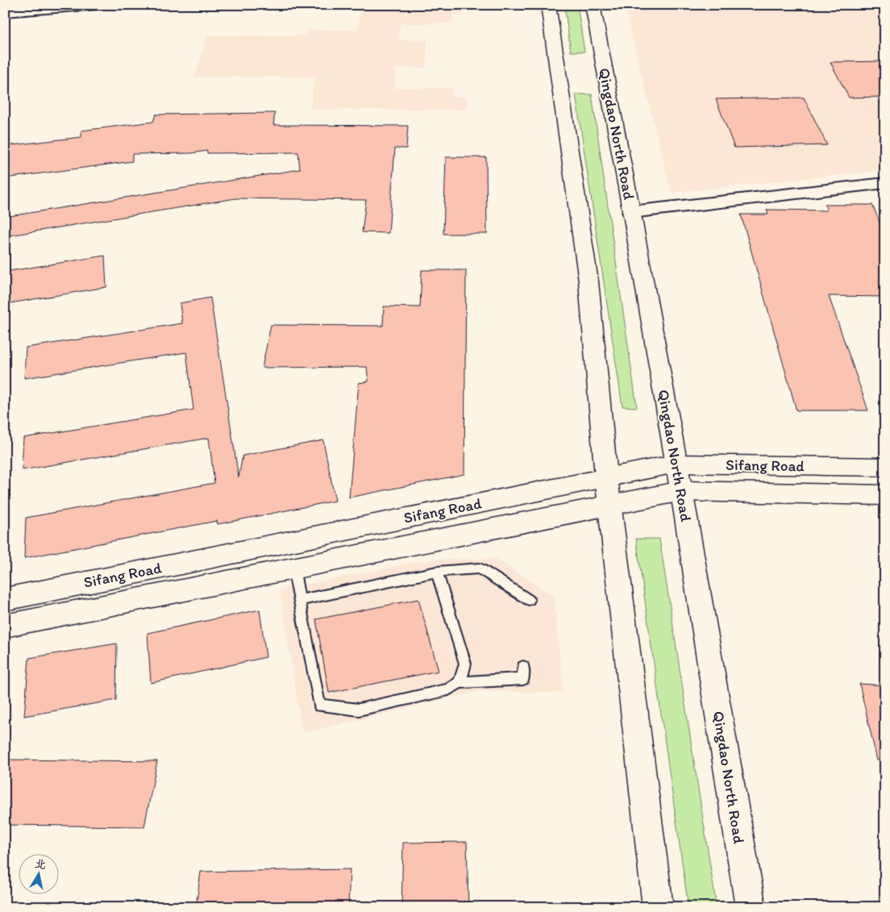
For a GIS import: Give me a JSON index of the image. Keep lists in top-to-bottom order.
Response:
{
  "streets": {
    "main road": ["Qingdao North Road", "Sifang Road"]
  },
  "crossings": [
    ["Qingdao North Road", "Sifang Road"]
  ],
  "north": "top"
}
